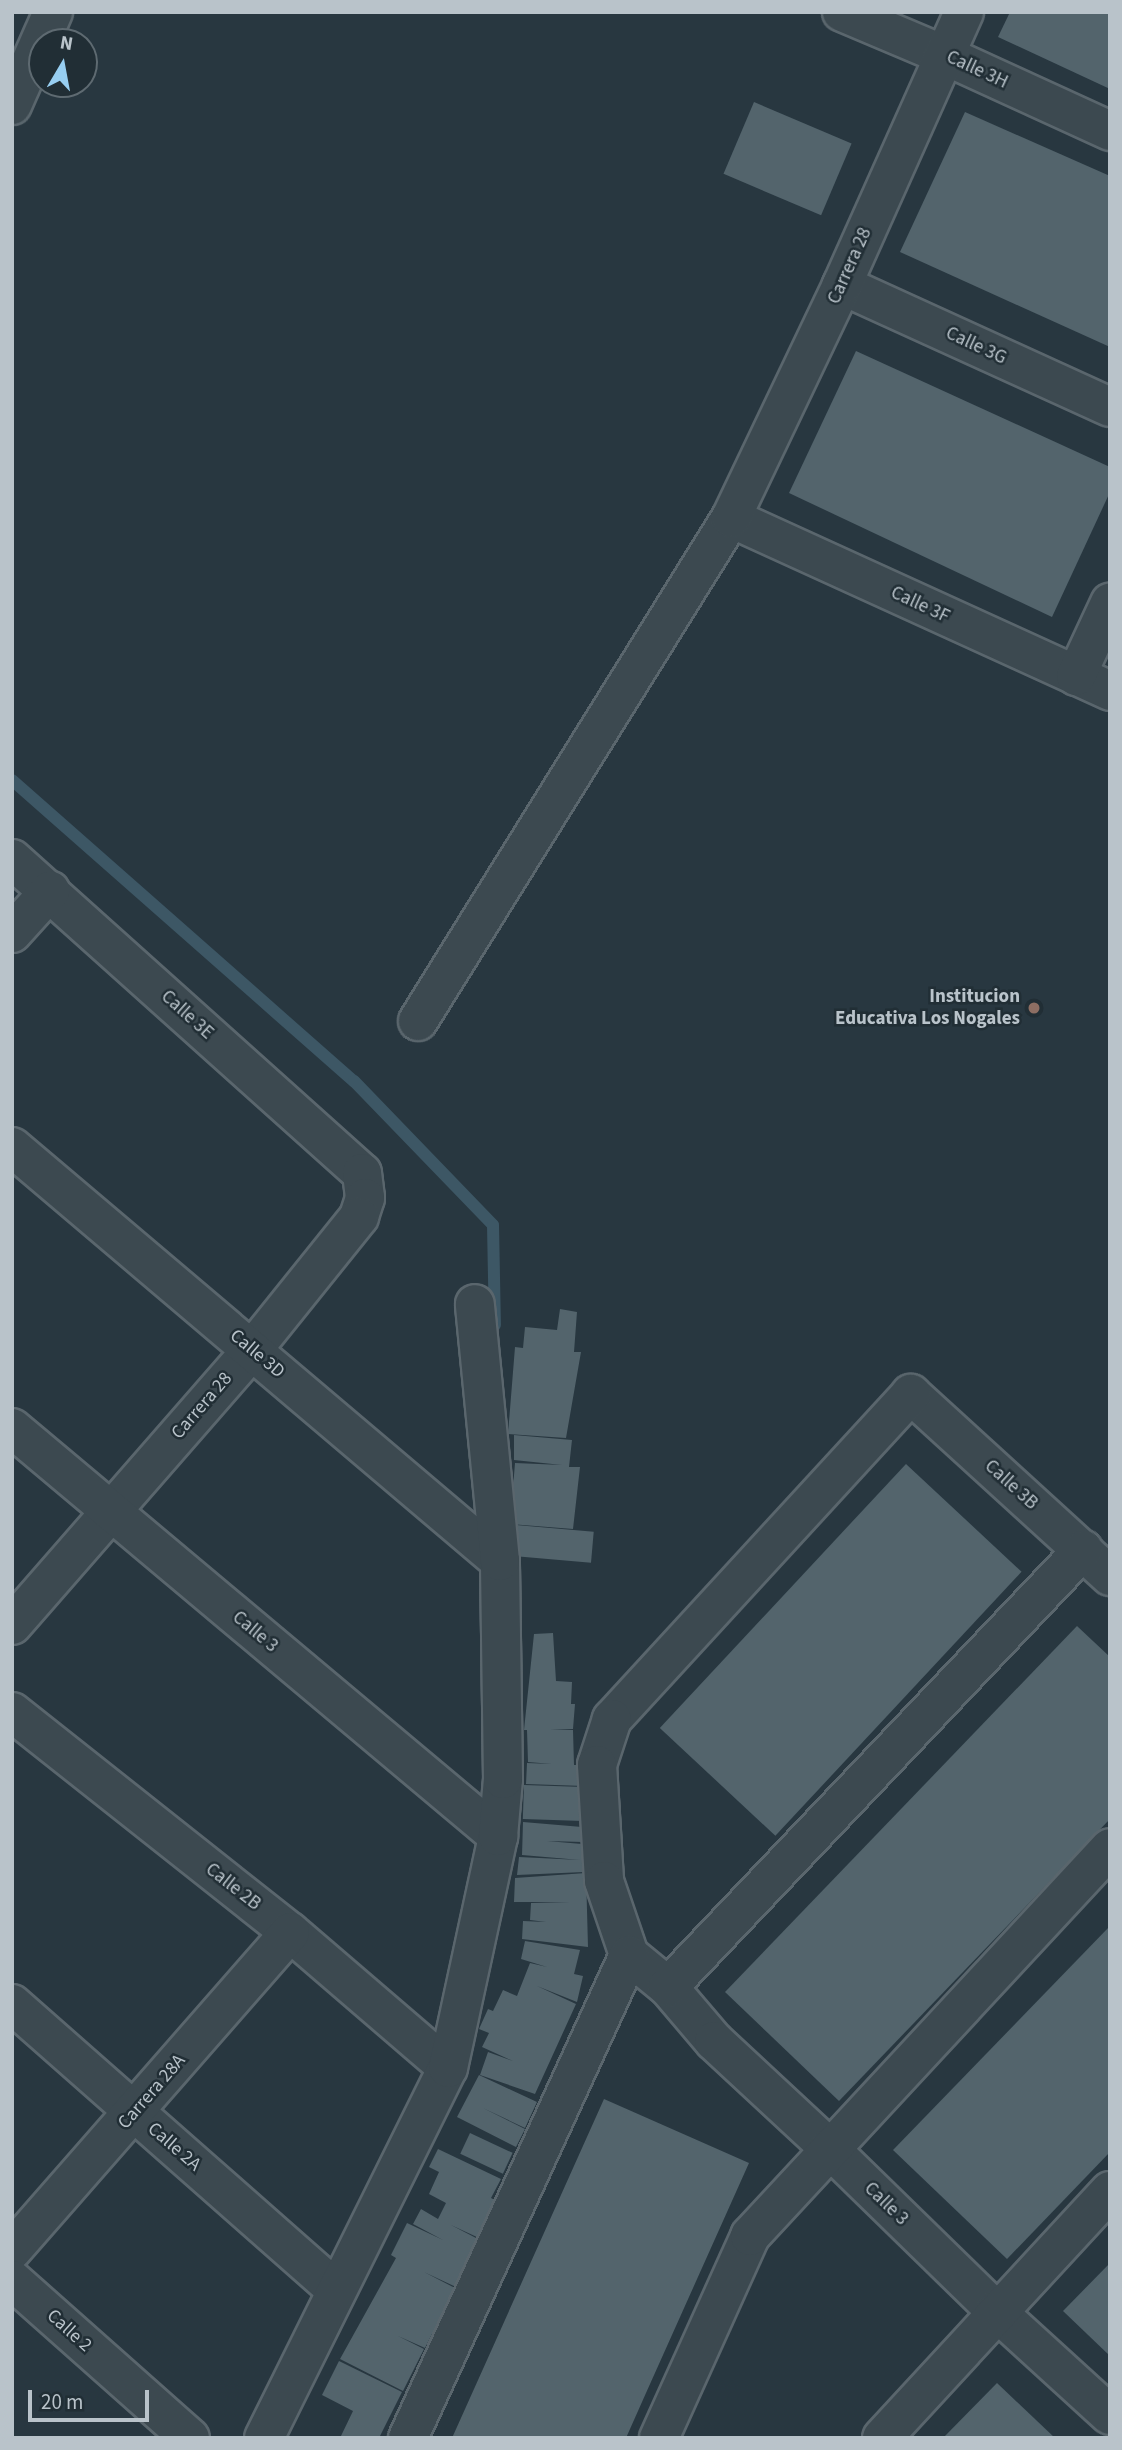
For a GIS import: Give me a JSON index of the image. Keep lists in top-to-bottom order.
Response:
{
  "streets": {
    "street": [
      "Calle 3H",
      "Carrera 28",
      "Calle 3G",
      "Calle 3F",
      "Calle 3E",
      "Calle 3D",
      "Calle 3B",
      "Calle 3",
      "Calle 2B",
      "Carrera 28A",
      "Calle 2A",
      "Calle 2"
    ]
  },
  "crossings": [
    ["Calle 3H", "Carrera 28"],
    ["Carrera 28", "Calle 3G"],
    ["Carrera 28", "Calle 3F"],
    ["Carrera 28", "Calle 3E"],
    ["Carrera 28", "Calle 3D"],
    ["Carrera 28", "Calle 3"],
    ["Calle 3B", "Calle 3"],
    ["Calle 2B", "Carrera 28A"],
    ["Carrera 28A", "Calle 2A"]
  ],
  "places": ["Institucion Educativa Los Nogales"],
  "scale_bar": "20 m",
  "north": "top"
}
